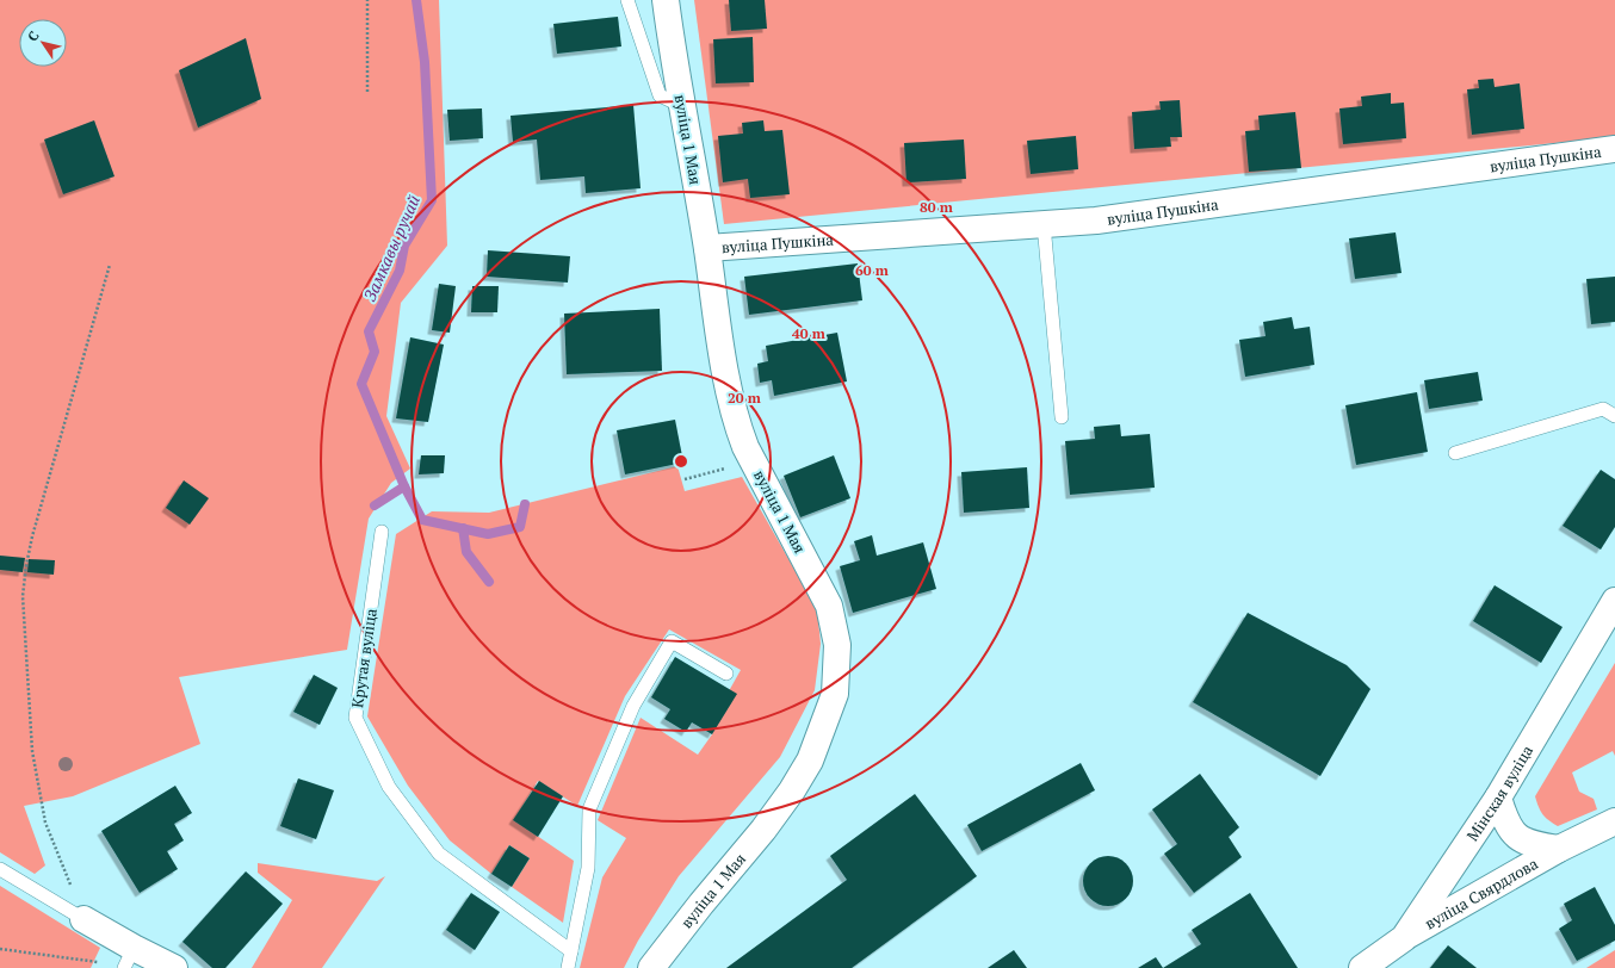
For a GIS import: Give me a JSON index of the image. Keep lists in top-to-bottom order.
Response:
{
  "streets": {
    "street": [
      "вуліца 1 Мая",
      "вуліца Пушкіна",
      "Мінская вуліца",
      "вуліца Свярдлова"
    ],
    "lane": ["Крутая вуліца"]
  },
  "crossings": [
    ["вуліца 1 Мая", "вуліца Пушкіна"],
    ["Мінская вуліца", "вуліца Свярдлова"]
  ],
  "water": ["Замкавы ручай"],
  "north": "top left",
  "rings": [
    "80 m",
    "60 m",
    "40 m",
    "20 m"
  ]
}
